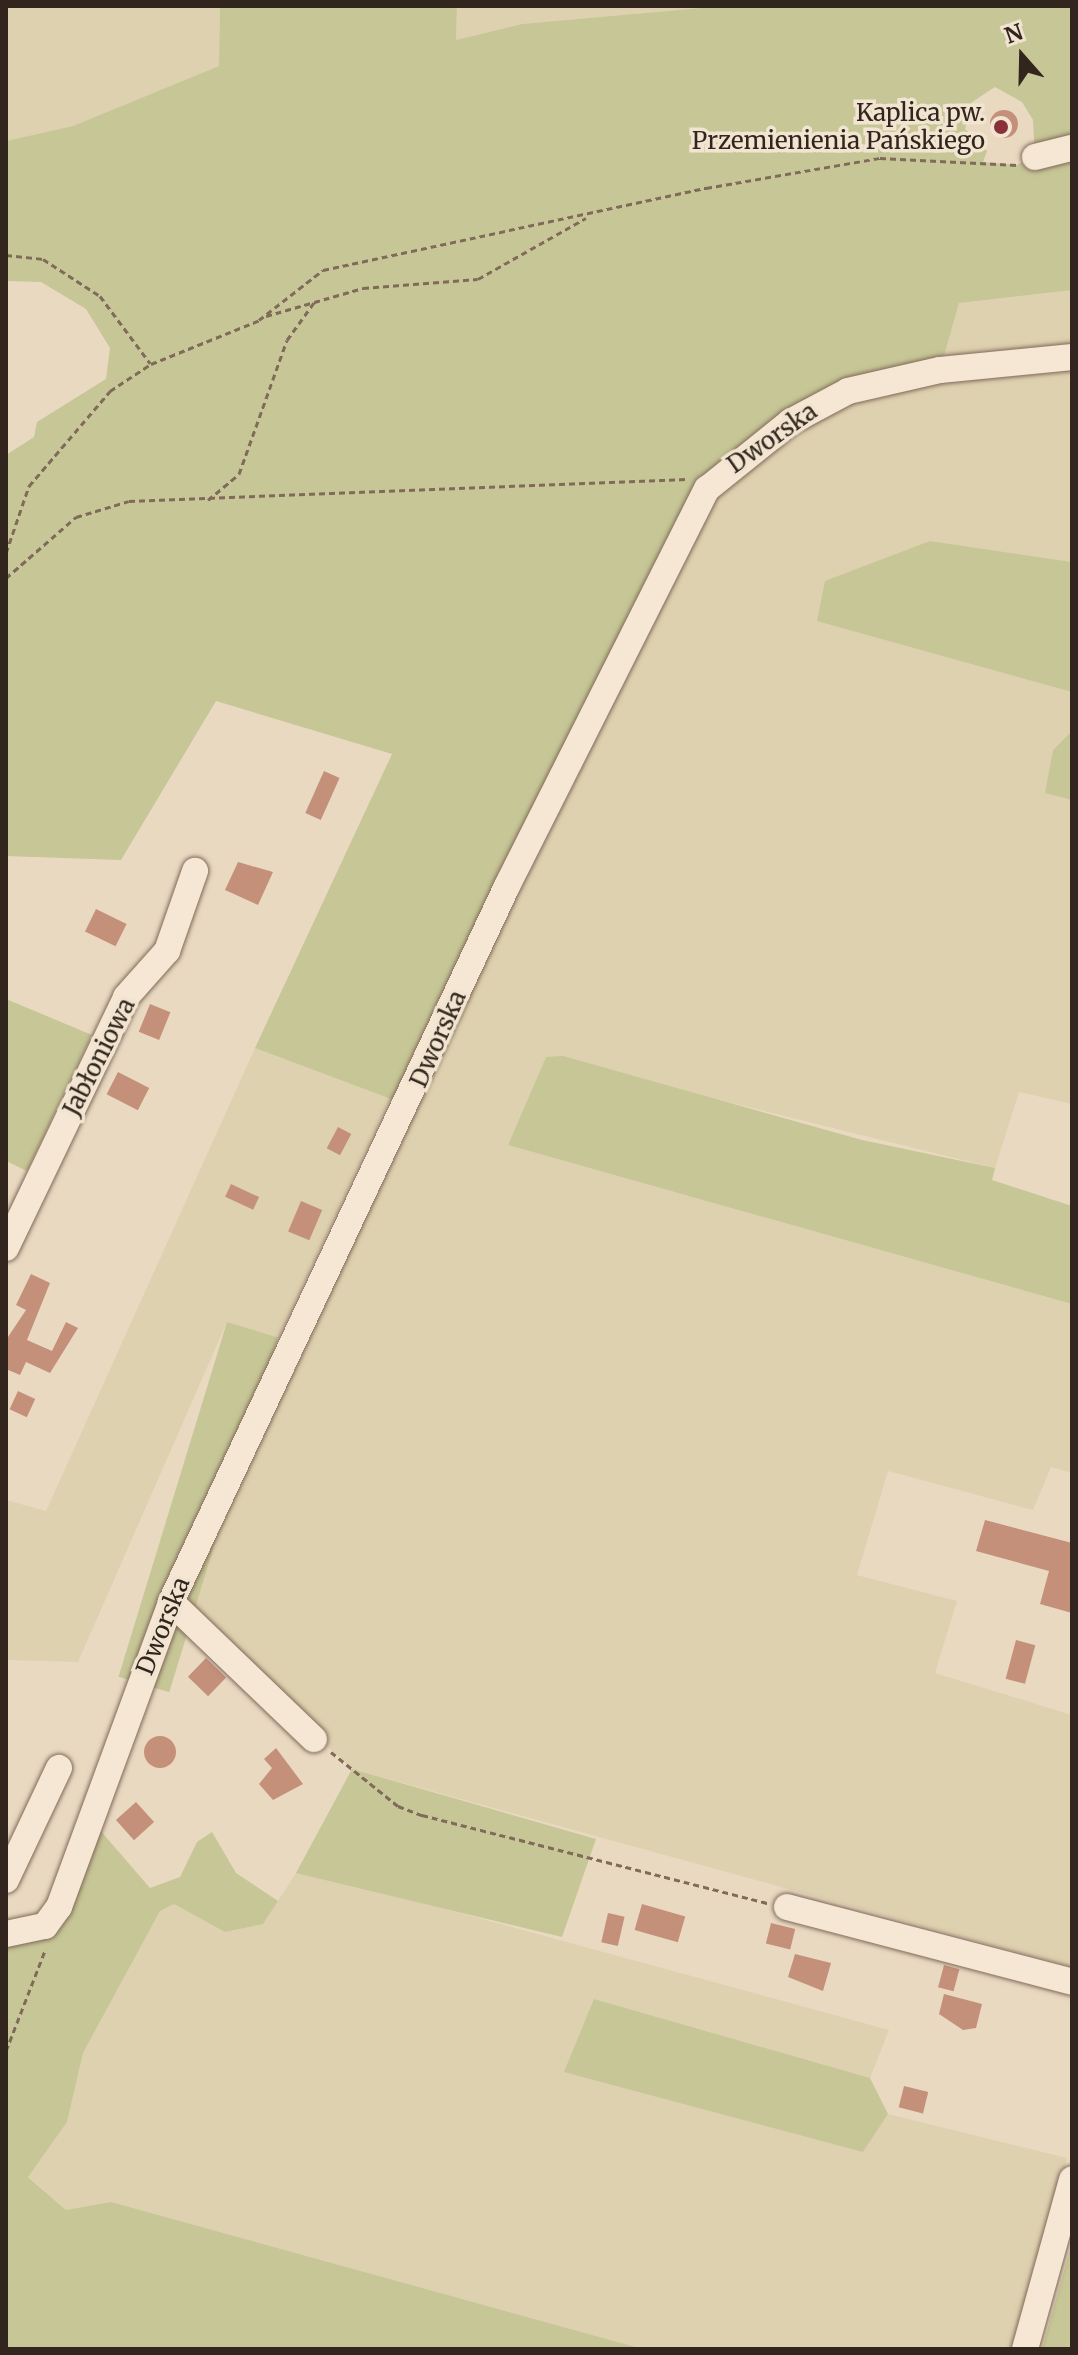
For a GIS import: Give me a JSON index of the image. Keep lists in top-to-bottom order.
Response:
{
  "streets": {
    "street": ["Dworska", "Jabłoniowa"]
  },
  "places": ["Kaplica pw. Przemienienia Pańskiego"],
  "north": "top"
}
